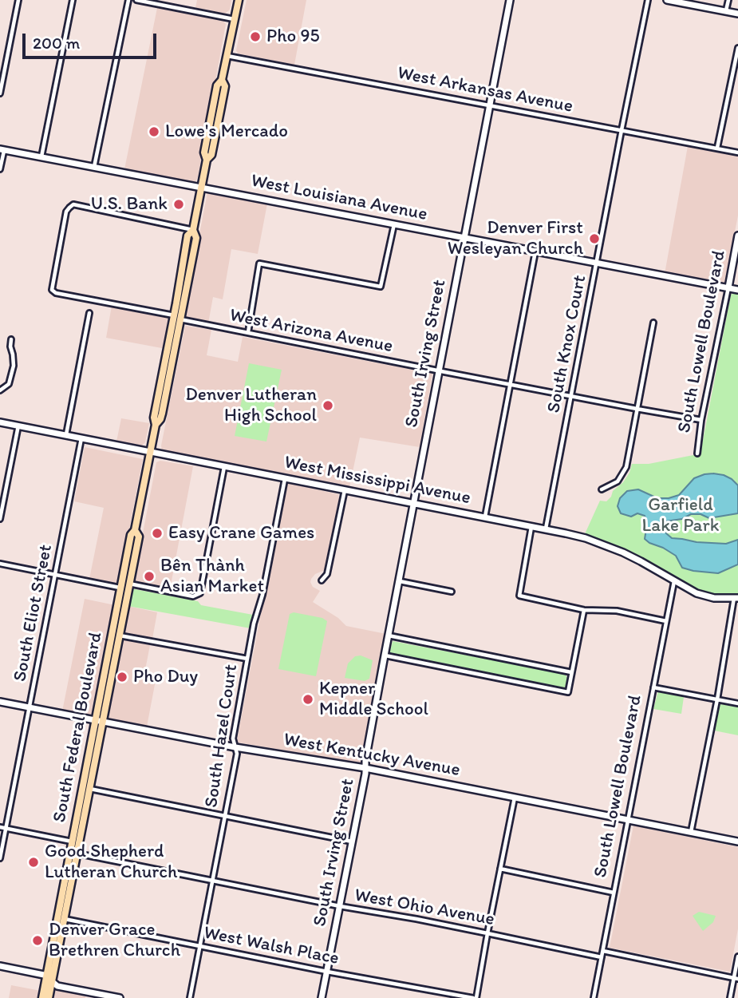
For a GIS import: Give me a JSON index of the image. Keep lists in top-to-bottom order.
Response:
{
  "streets": {
    "main road": ["South Federal Boulevard"],
    "street": [
      "West Arkansas Avenue",
      "West Louisiana Avenue",
      "West Arizona Avenue",
      "South Lowell Boulevard",
      "South Knox Court",
      "South Irving Street",
      "West Mississippi Avenue",
      "South Eliot Street",
      "South Hazel Court",
      "West Kentucky Avenue",
      "West Ohio Avenue",
      "West Walsh Place"
    ]
  },
  "crossings": [
    ["West Arkansas Avenue", "South Knox Court"],
    ["West Arkansas Avenue", "South Irving Street"],
    ["West Arkansas Avenue", "South Federal Boulevard"],
    ["West Louisiana Avenue", "South Lowell Boulevard"],
    ["West Louisiana Avenue", "South Knox Court"],
    ["West Louisiana Avenue", "South Irving Street"],
    ["West Louisiana Avenue", "South Federal Boulevard"],
    ["West Arizona Avenue", "South Lowell Boulevard"],
    ["West Arizona Avenue", "South Knox Court"],
    ["West Arizona Avenue", "South Irving Street"],
    ["West Arizona Avenue", "South Federal Boulevard"],
    ["South Lowell Boulevard", "West Mississippi Avenue"],
    ["South Lowell Boulevard", "West Kentucky Avenue"],
    ["South Lowell Boulevard", "West Ohio Avenue"],
    ["South Knox Court", "West Mississippi Avenue"],
    ["South Irving Street", "West Mississippi Avenue"],
    ["South Irving Street", "West Kentucky Avenue"],
    ["South Irving Street", "West Ohio Avenue"],
    ["South Irving Street", "West Walsh Place"],
    ["West Mississippi Avenue", "South Eliot Street"],
    ["West Mississippi Avenue", "South Federal Boulevard"],
    ["West Mississippi Avenue", "South Hazel Court"],
    ["South Eliot Street", "West Kentucky Avenue"],
    ["South Federal Boulevard", "West Kentucky Avenue"],
    ["South Federal Boulevard", "West Ohio Avenue"],
    ["South Federal Boulevard", "West Walsh Place"],
    ["South Hazel Court", "West Kentucky Avenue"],
    ["South Hazel Court", "West Ohio Avenue"],
    ["South Hazel Court", "West Walsh Place"]
  ],
  "parks": ["Garfield Lake Park"],
  "places": [
    "Pho 95",
    "Lowe's Mercado",
    "U.S. Bank",
    "Denver First Wesleyan Church",
    "Denver Lutheran High School",
    "Easy Crane Games",
    "Bên Thành Asian Market",
    "Pho Duy",
    "Kepner Middle School",
    "Good Shepherd Lutheran Church",
    "Denver Grace Brethren Church"
  ],
  "scale_bar": "200 m"
}
